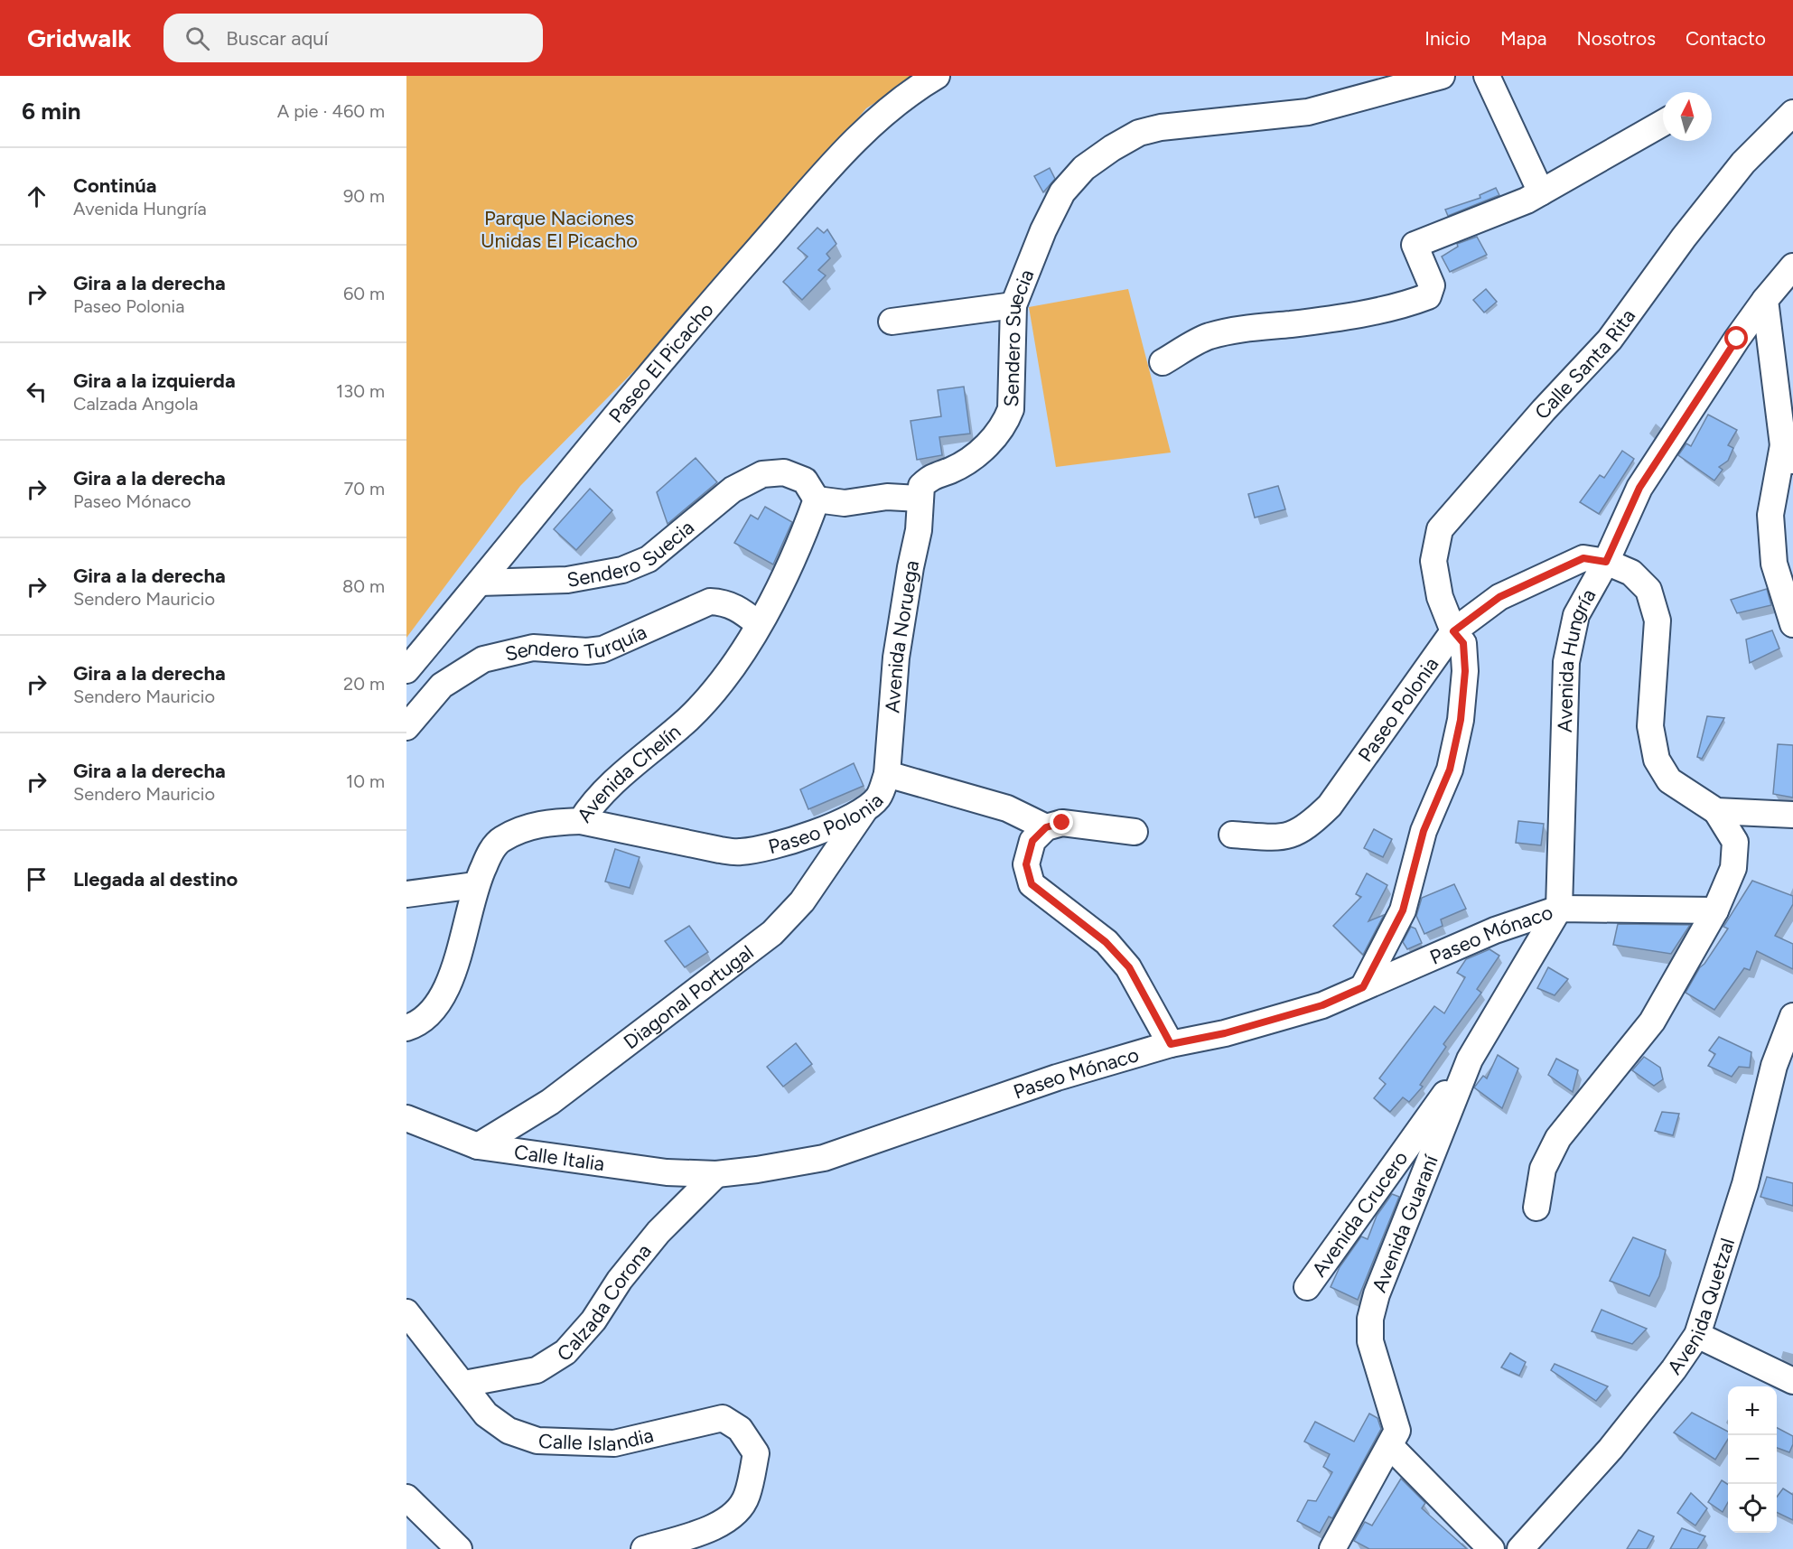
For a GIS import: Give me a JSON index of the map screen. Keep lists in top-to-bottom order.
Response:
{
  "streets": {
    "street": [
      "Sendero Suecia",
      "Paseo El Picacho",
      "Calle Santa Rita",
      "Avenida Noruega",
      "Sendero Turquía",
      "Avenida Hungría",
      "Paseo Polonia",
      "Avenida Chelín",
      "Paseo Mónaco",
      "Diagonal Portugal",
      "Calle Italia",
      "Avenida Crucero",
      "Avenida Guaraní",
      "Calzada Corona",
      "Avenida Quetzal",
      "Calle Islandia"
    ]
  },
  "crossings": [
    ["Sendero Suecia", "Paseo El Picacho"],
    ["Sendero Suecia", "Avenida Noruega"],
    ["Sendero Suecia", "Avenida Chelín"],
    ["Calle Santa Rita", "Paseo Polonia"],
    ["Calle Santa Rita", "Paseo Mónaco"],
    ["Avenida Noruega", "Paseo Polonia"],
    ["Sendero Turquía", "Avenida Chelín"],
    ["Avenida Hungría", "Paseo Polonia"],
    ["Avenida Hungría", "Paseo Mónaco"],
    ["Avenida Hungría", "Avenida Guaraní"],
    ["Paseo Polonia", "Avenida Chelín"],
    ["Paseo Polonia", "Diagonal Portugal"],
    ["Paseo Mónaco", "Calle Italia"],
    ["Paseo Mónaco", "Avenida Guaraní"],
    ["Paseo Mónaco", "Calzada Corona"],
    ["Diagonal Portugal", "Calle Italia"],
    ["Calle Italia", "Calzada Corona"],
    ["Avenida Crucero", "Avenida Guaraní"],
    ["Calzada Corona", "Calle Islandia"]
  ],
  "parks": ["Parque Naciones Unidas El Picacho"],
  "north": "top",
  "page": {
    "header": "Gridwalk",
    "search": "Buscar aquí",
    "nav": [
      "Inicio",
      "Mapa",
      "Nosotros",
      "Contacto"
    ],
    "heading": ["6 min", "A pie · 460 m"],
    "list": [
      ["Continúa", "Avenida Hungría", "90 m"],
      ["Gira a la derecha", "Paseo Polonia", "60 m"],
      ["Gira a la izquierda", "Calzada Angola", "130 m"],
      ["Gira a la derecha", "Paseo Mónaco", "70 m"],
      ["Gira a la derecha", "Sendero Mauricio", "80 m"],
      ["Gira a la derecha", "Sendero Mauricio", "20 m"],
      ["Gira a la derecha", "Sendero Mauricio", "10 m"],
      "Llegada al destino"
    ],
    "map_buttons": ["+", "−"]
  }
}
